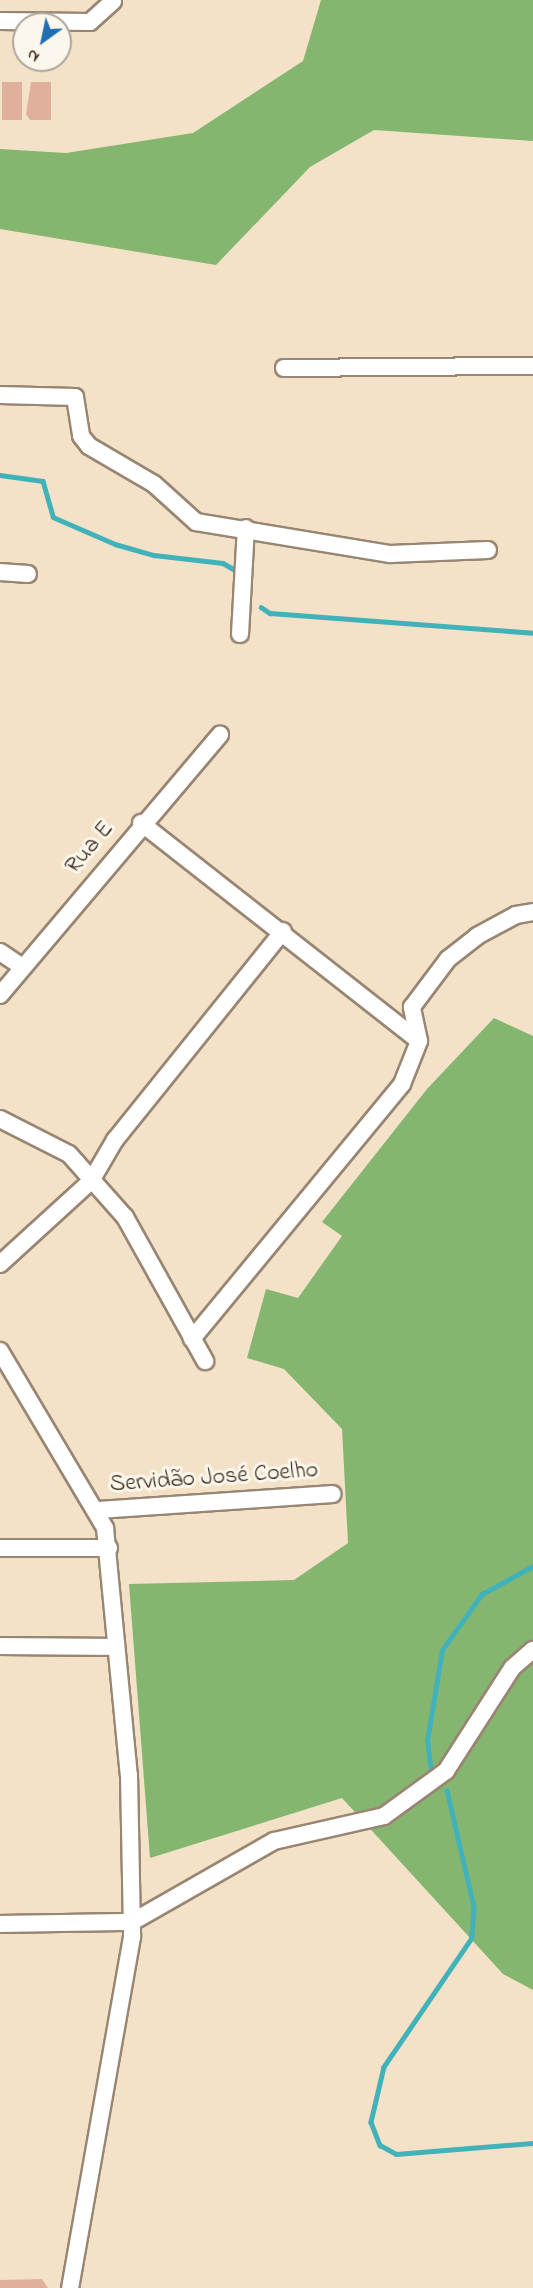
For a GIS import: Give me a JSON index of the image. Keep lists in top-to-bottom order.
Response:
{
  "streets": {
    "street": ["Rua E", "Servidão José Coelho"]
  },
  "north": "bottom left"
}
